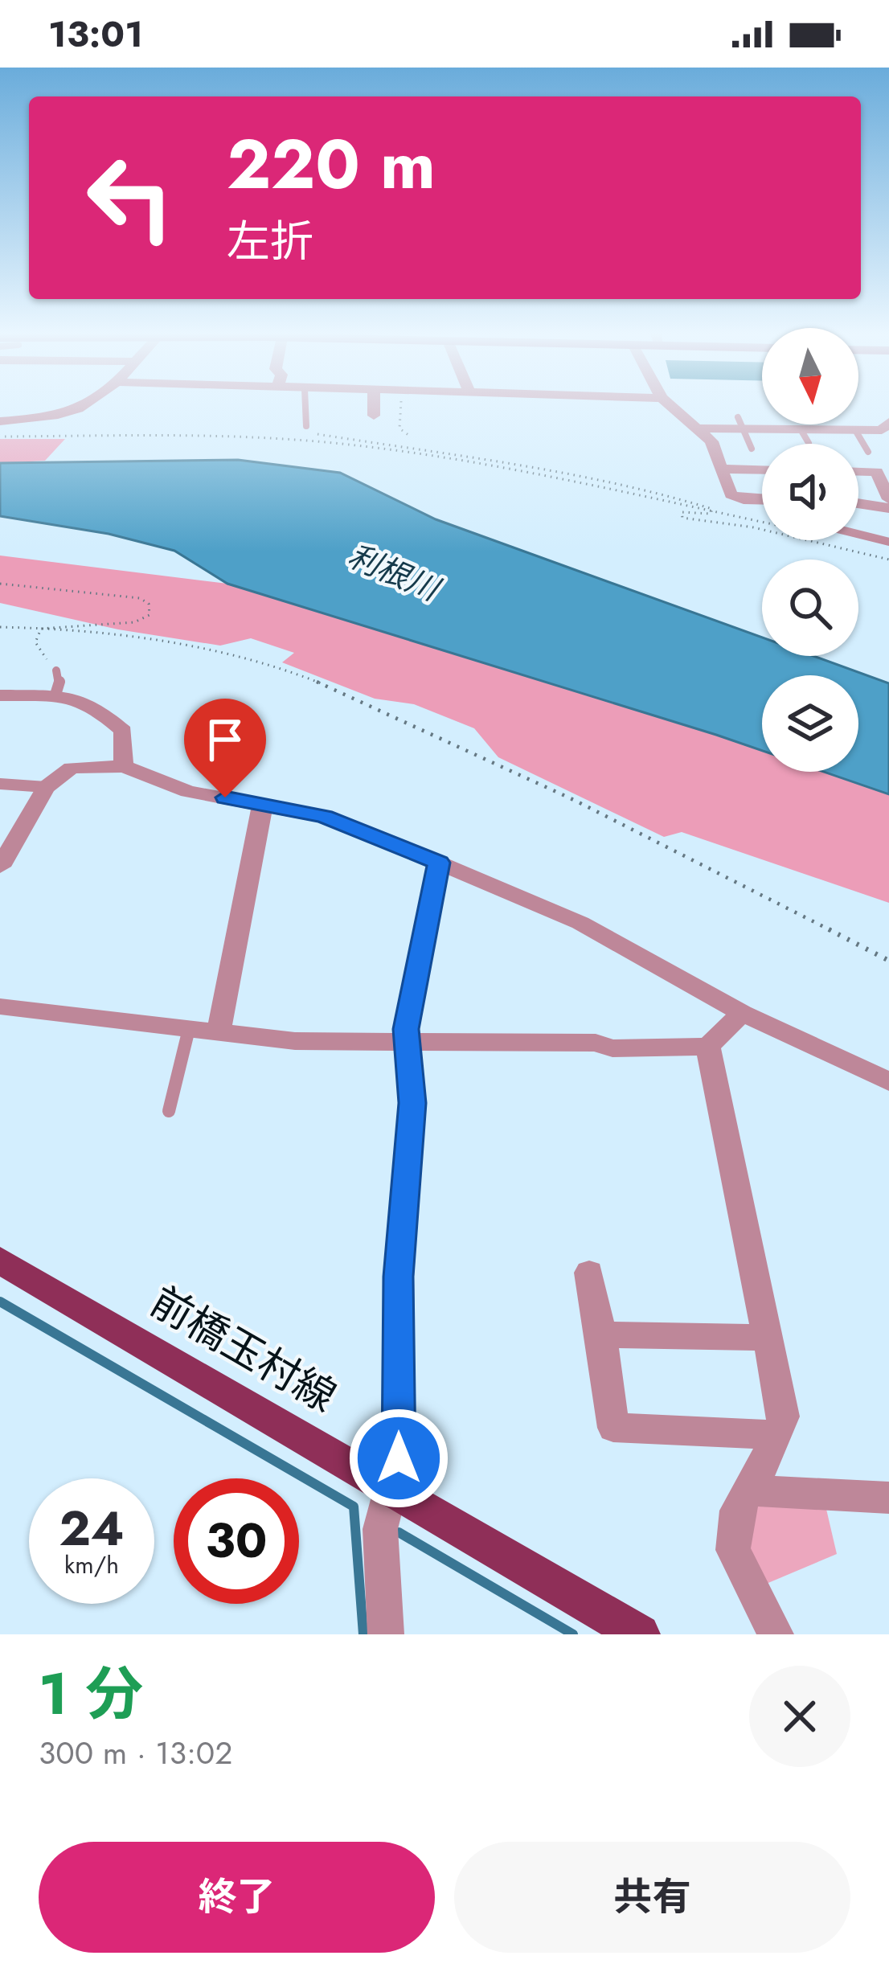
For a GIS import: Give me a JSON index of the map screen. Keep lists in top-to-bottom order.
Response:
{
  "streets": {
    "main road": ["前橋玉村線"]
  },
  "water": ["利根川"],
  "north": "bottom",
  "page": {
    "status": "13:01",
    "turn": ["220 m", "左折"],
    "speed": "24 km/h",
    "limit": "30",
    "heading": ["1 分", "300 m · 13:02"],
    "buttons": ["終了", "共有"]
  }
}
